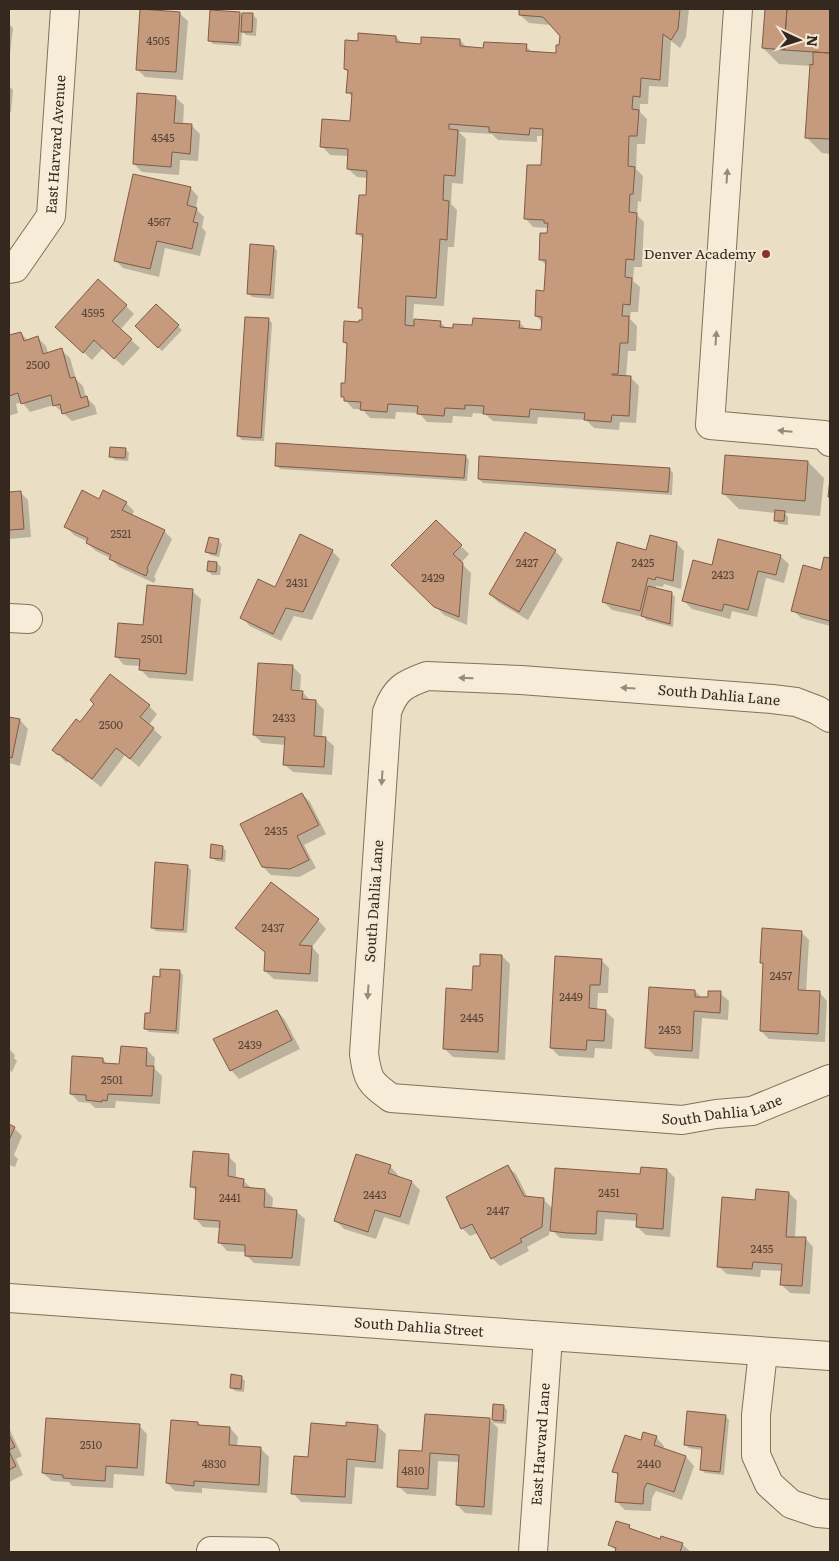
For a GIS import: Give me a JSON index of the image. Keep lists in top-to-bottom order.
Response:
{
  "streets": {
    "street": [
      "East Harvard Avenue",
      "South Dahlia Lane",
      "South Dahlia Street",
      "East Harvard Lane"
    ]
  },
  "crossings": [
    ["South Dahlia Street", "East Harvard Lane"]
  ],
  "places": ["Denver Academy"],
  "house_numbers": [
    "4505",
    "4545",
    "4567",
    "4595",
    "2500",
    "2521",
    "2427",
    "2425",
    "2423",
    "2429",
    "2431",
    "2501",
    "2433",
    "2500",
    "2435",
    "2437",
    "2457",
    "2449",
    "2445",
    "2453",
    "2439",
    "2501",
    "2451",
    "2443",
    "2441",
    "2447",
    "2455",
    "2510",
    "4830",
    "2440",
    "4810"
  ],
  "north": "right"
}
